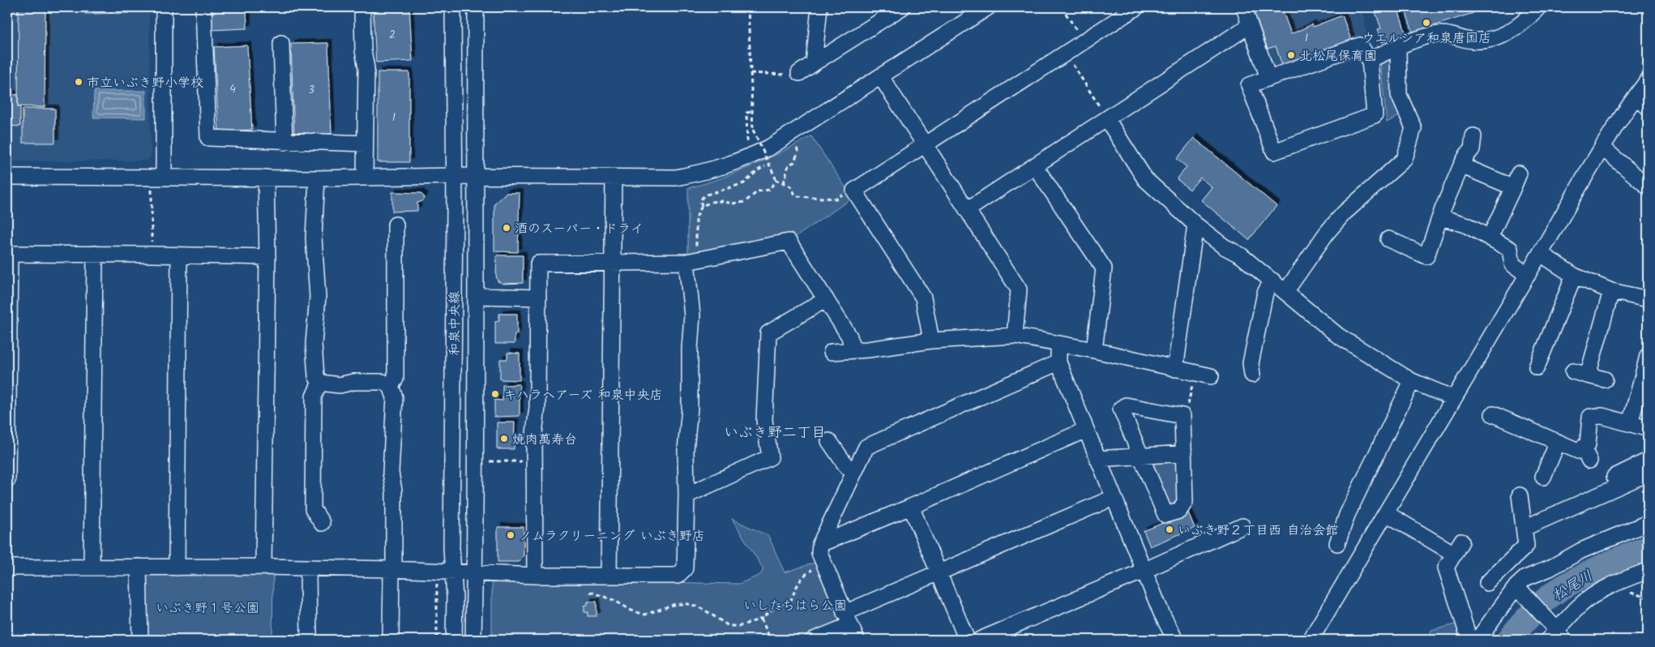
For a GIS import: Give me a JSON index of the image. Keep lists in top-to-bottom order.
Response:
{
  "streets": {
    "street": ["和泉中央線"]
  },
  "districts": ["いぶき野二丁目"],
  "water": ["松尾川"],
  "parks": ["いしたちはら公園", "いぶき野１号公園"],
  "places": [
    "ウエルシア和泉唐国店",
    "北松尾保育園",
    "市立いぶき野小学校",
    "酒のスーパー・ドライ",
    "キハラヘアーズ 和泉中央店",
    "焼肉萬寿台",
    "いぶき野２丁目西 自治会館",
    "ノムラクリーニング いぶき野店"
  ],
  "house_numbers": [
    "2",
    "1",
    "4",
    "3",
    "1"
  ]
}
